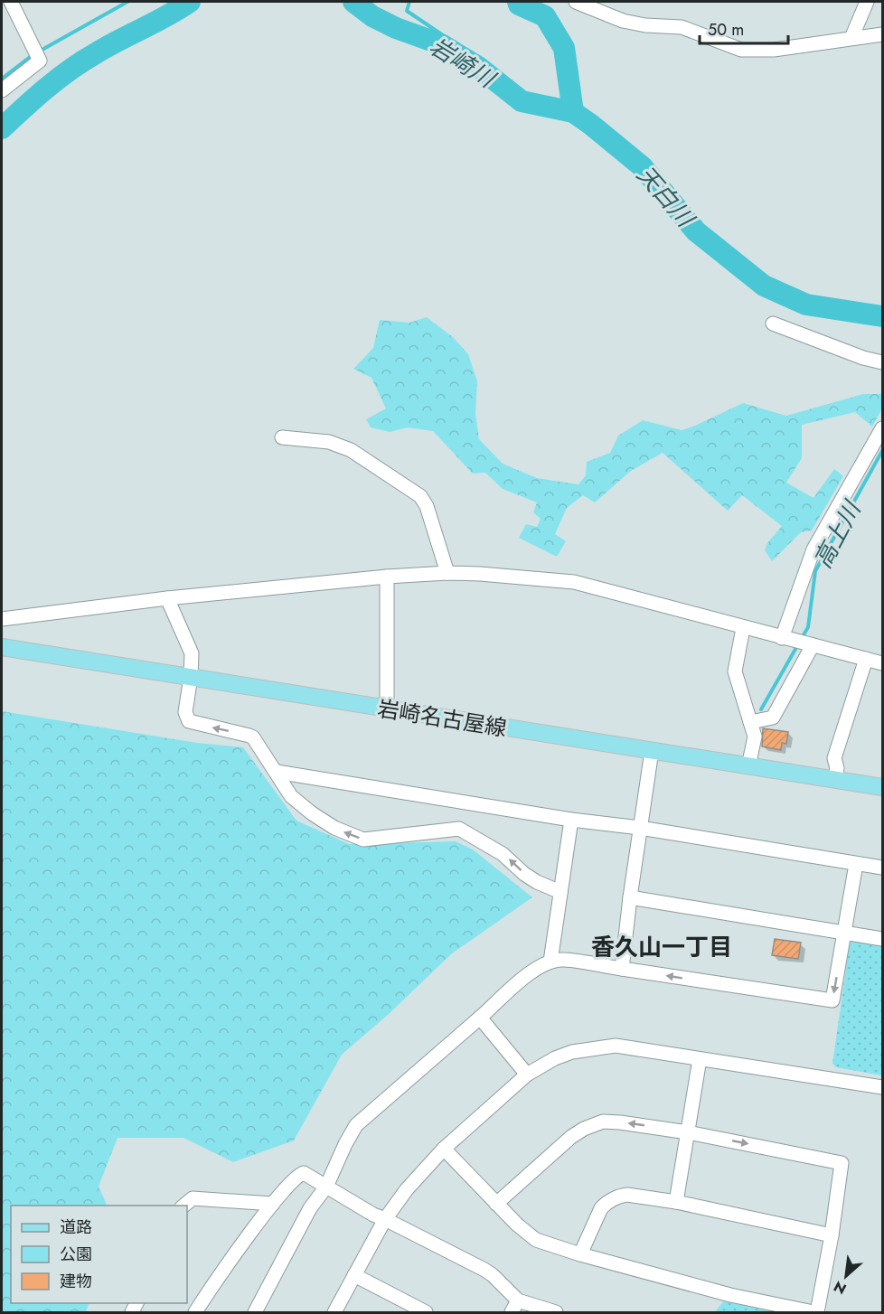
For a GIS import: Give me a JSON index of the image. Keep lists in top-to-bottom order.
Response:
{
  "streets": {
    "main road": ["岩崎名古屋線"]
  },
  "districts": ["香久山一丁目"],
  "water": ["岩崎川", "天白川", "高上川"],
  "legend": ["道路", "公園", "建物"],
  "scale_bar": "50 m",
  "north": "bottom left"
}
